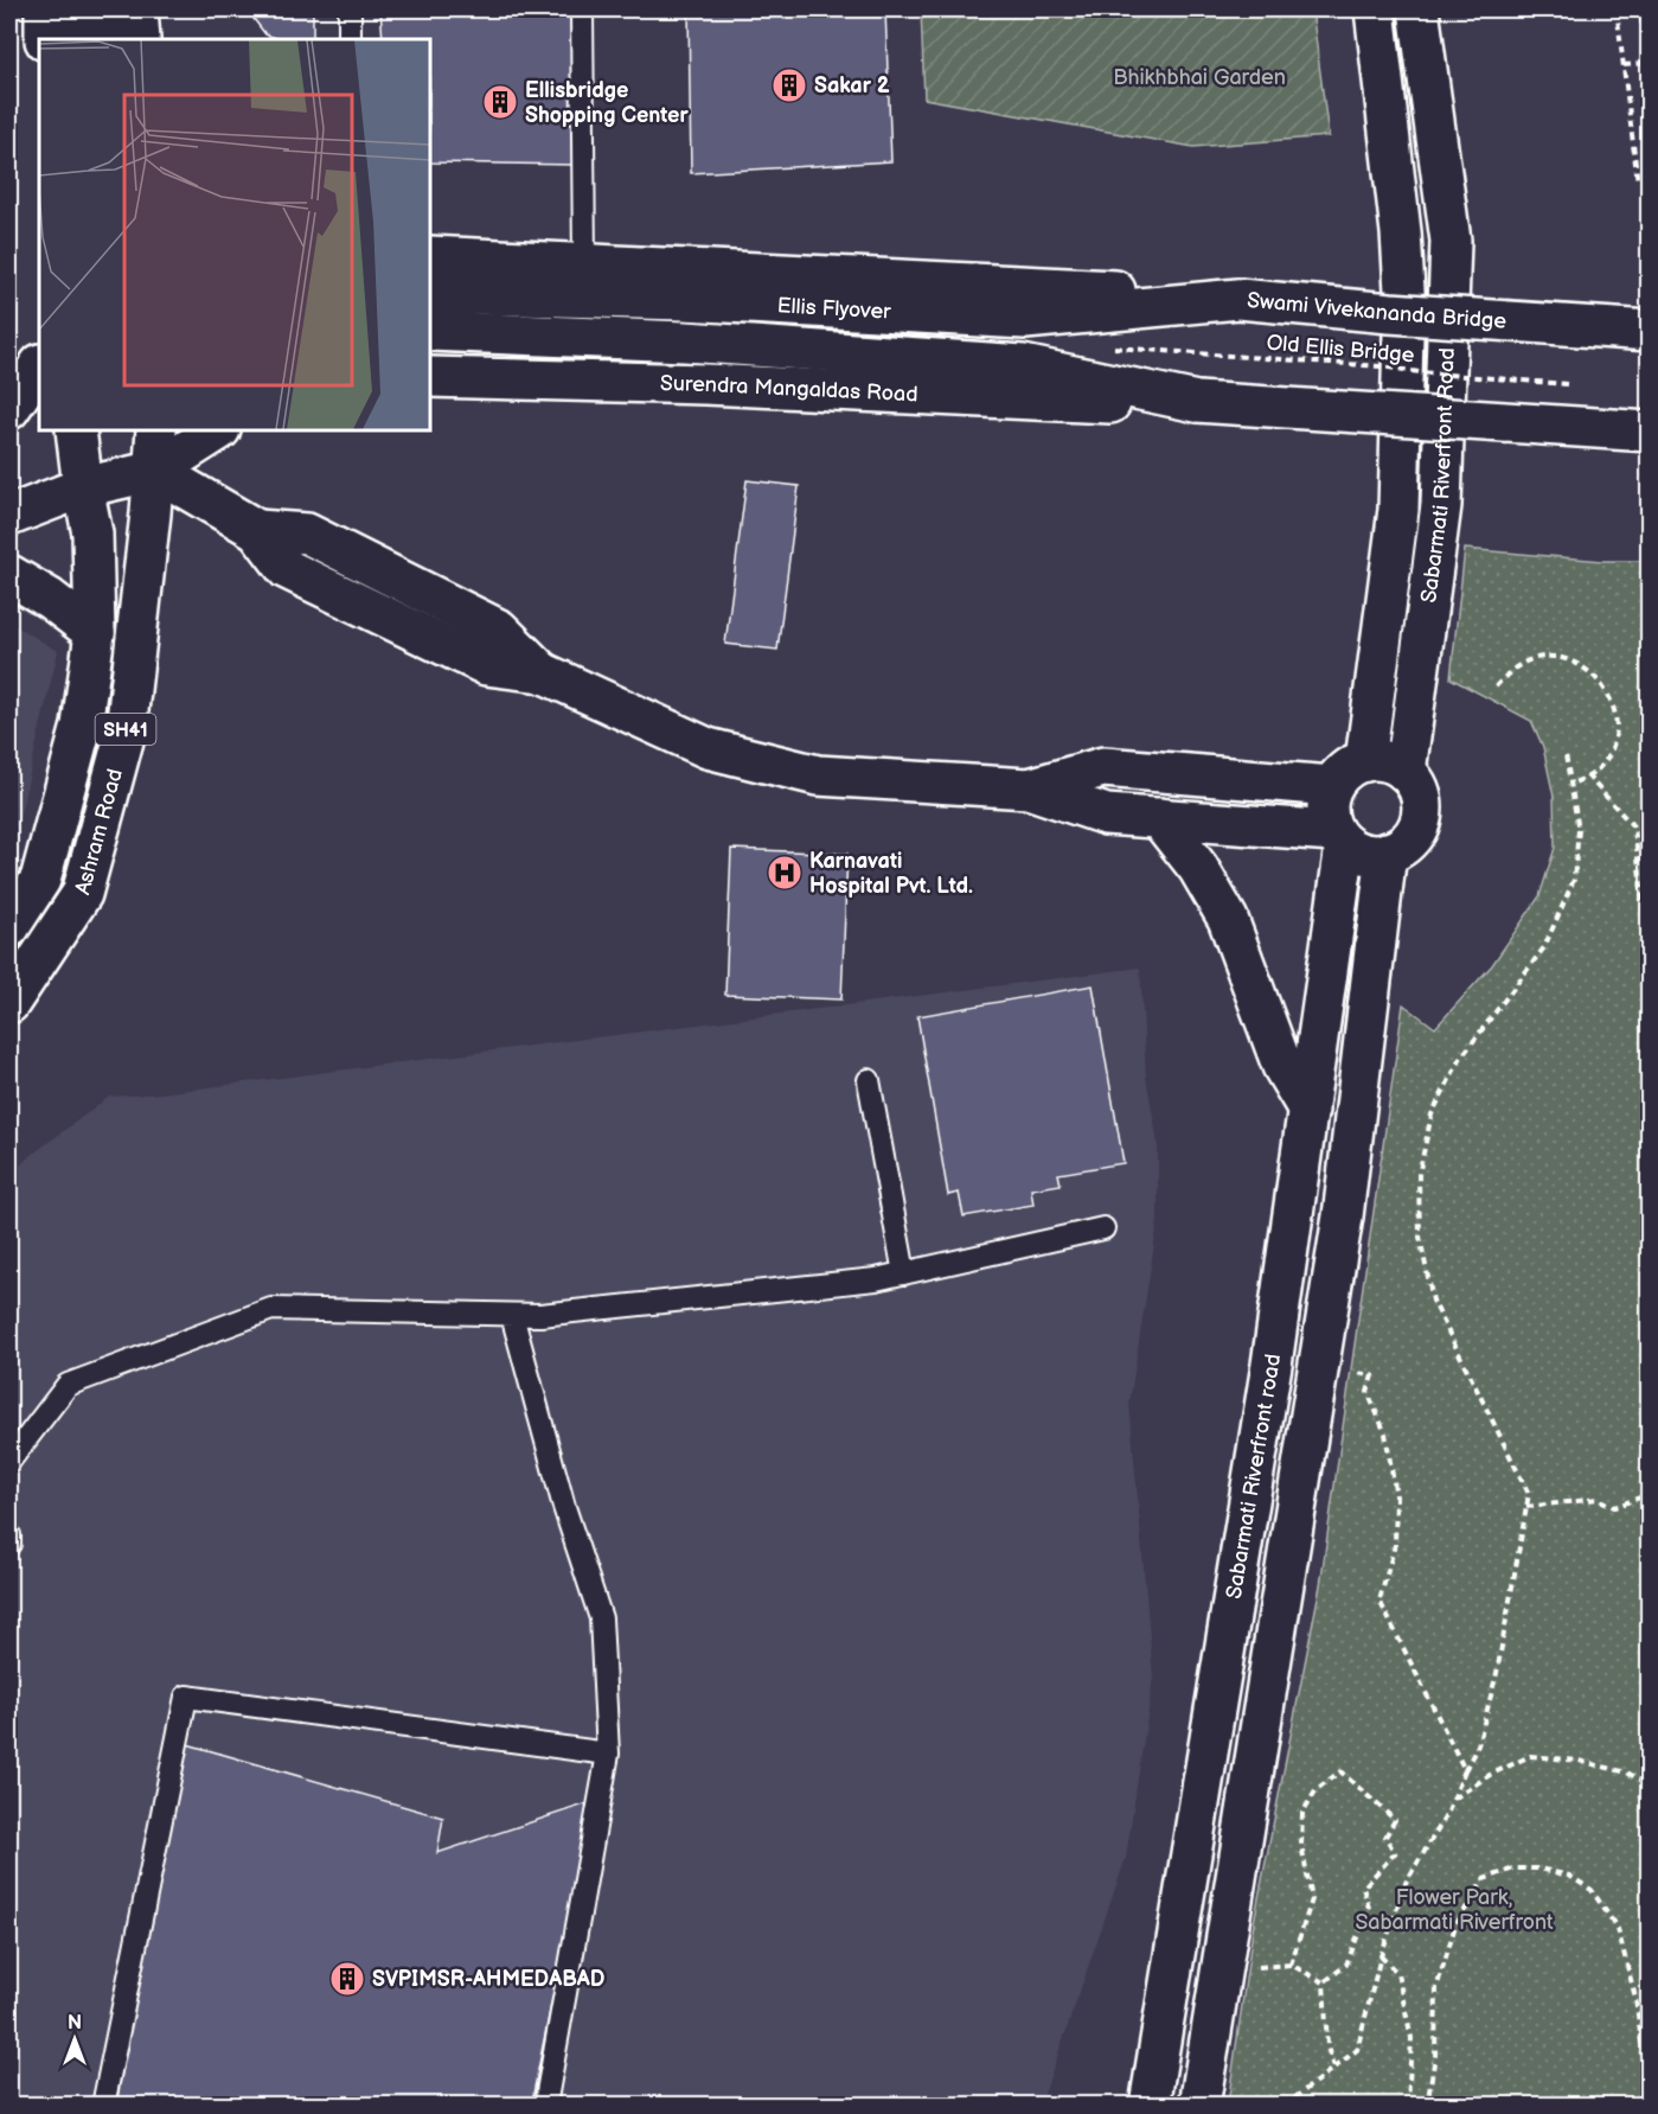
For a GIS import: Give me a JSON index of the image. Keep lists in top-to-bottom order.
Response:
{
  "streets": {
    "street": [
      "Ellis Flyover",
      "Swami Vivekananda Bridge",
      "Surendra Mangaldas Road",
      "Sabarmati Riverfront Road",
      "SH41",
      "Ashram Road",
      "Sabarmati Riverfront road"
    ],
    "path": ["Old Ellis Bridge"]
  },
  "crossings": [
    ["Ellis Flyover", "Swami Vivekananda Bridge"],
    ["Ellis Flyover", "Surendra Mangaldas Road"],
    ["Sabarmati Riverfront Road", "Sabarmati Riverfront road"]
  ],
  "parks": ["Bhikhbhai Garden", "Flower Park, Sabarmati Riverfront"],
  "places": {
    "building": ["Sakar 2", "Ellisbridge Shopping Center", "SVPIMSR-AHMEDABAD"],
    "hospital": ["Karnavati Hospital Pvt. Ltd."]
  },
  "north": "top"
}
